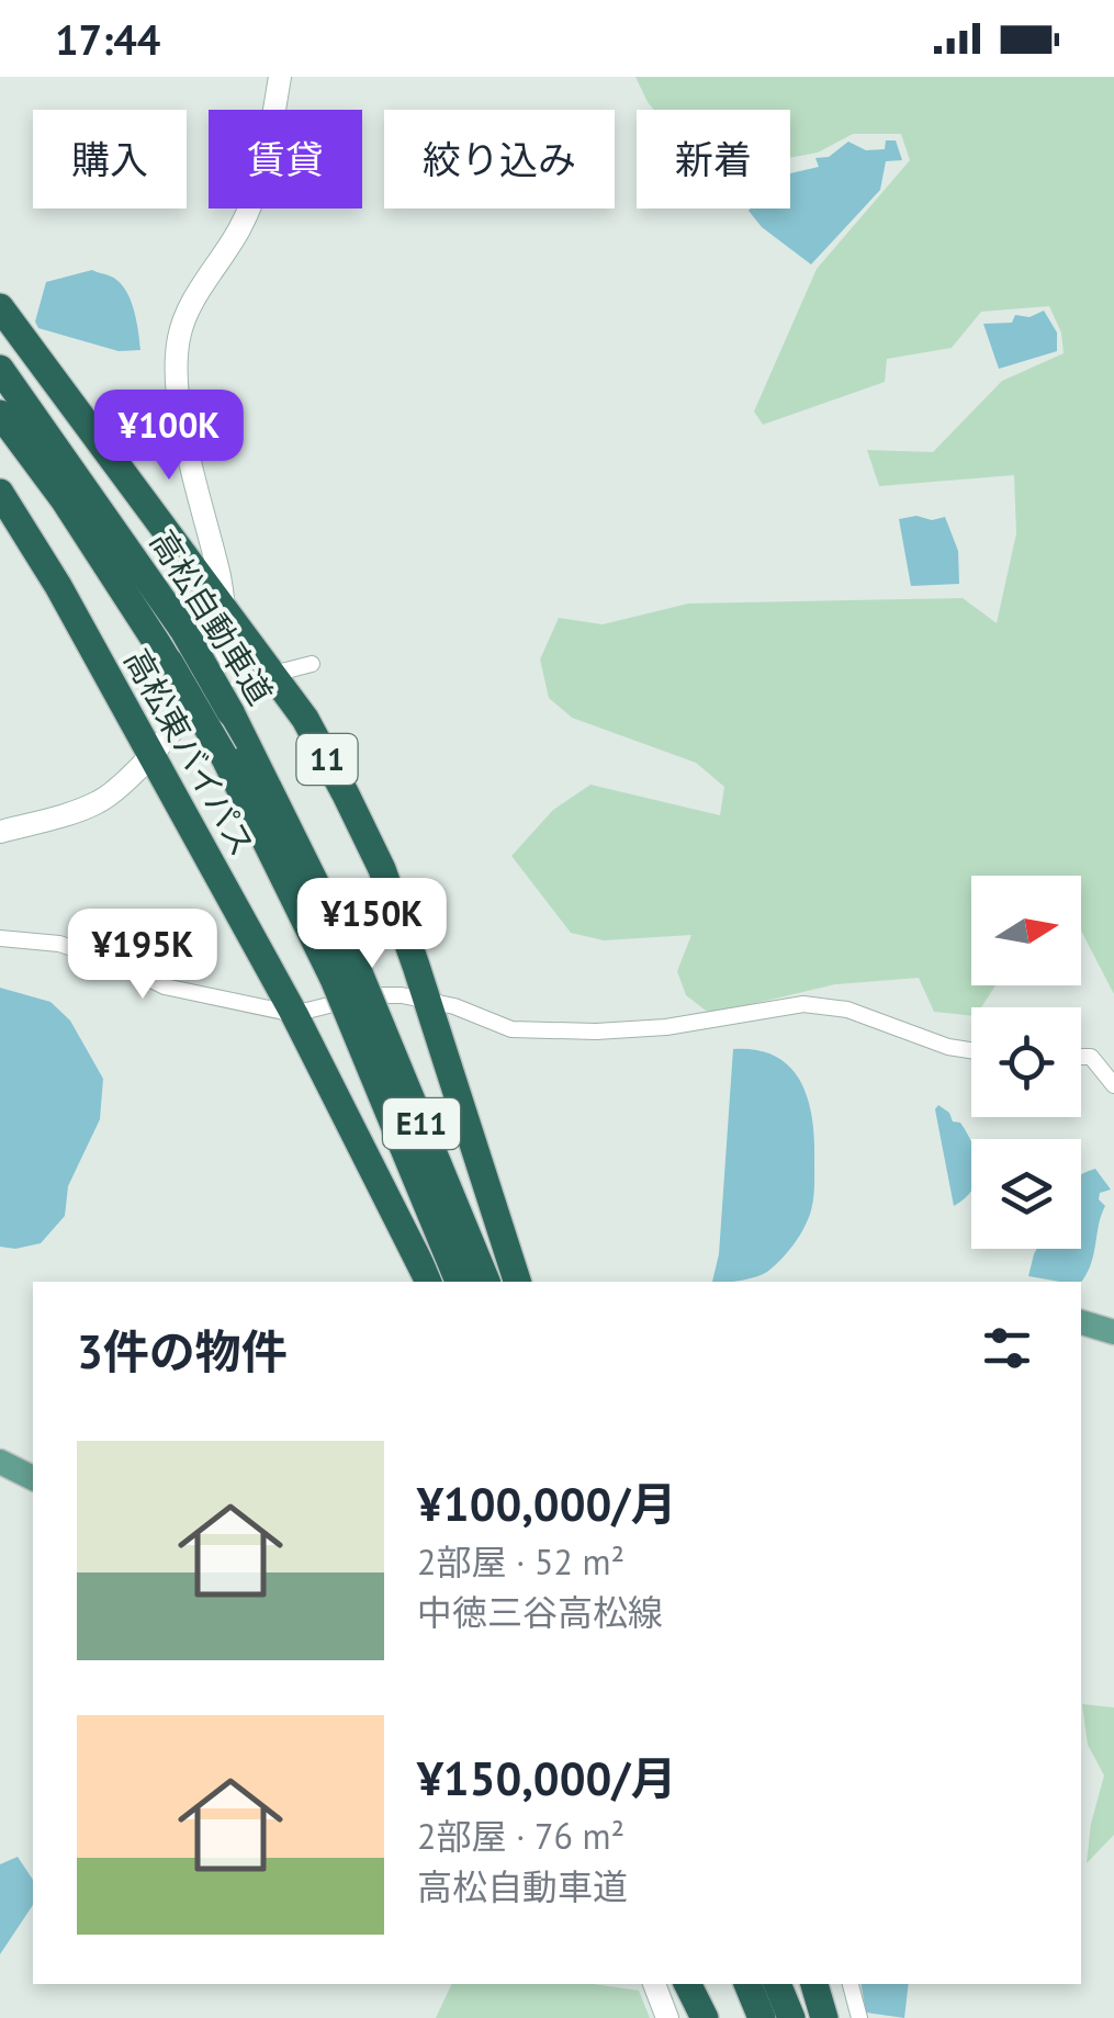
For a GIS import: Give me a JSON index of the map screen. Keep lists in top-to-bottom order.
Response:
{
  "streets": {
    "highway": [
      "高松自動車道",
      "高松東バイパス",
      "11",
      "E11"
    ]
  },
  "north": "right",
  "page": {
    "status": "17:44",
    "chip": [
      "購入",
      "賃貸",
      "絞り込み",
      "新着"
    ],
    "price": ["¥100K", "¥150K", "¥195K"],
    "heading": "3件の物件",
    "list": [
      {
        "name": "¥100,000/月",
        "note": "2部屋 · 52 m² · 中徳三谷高松線"
      },
      {
        "name": "¥150,000/月",
        "note": "2部屋 · 76 m² · 高松自動車道"
      }
    ]
  }
}
